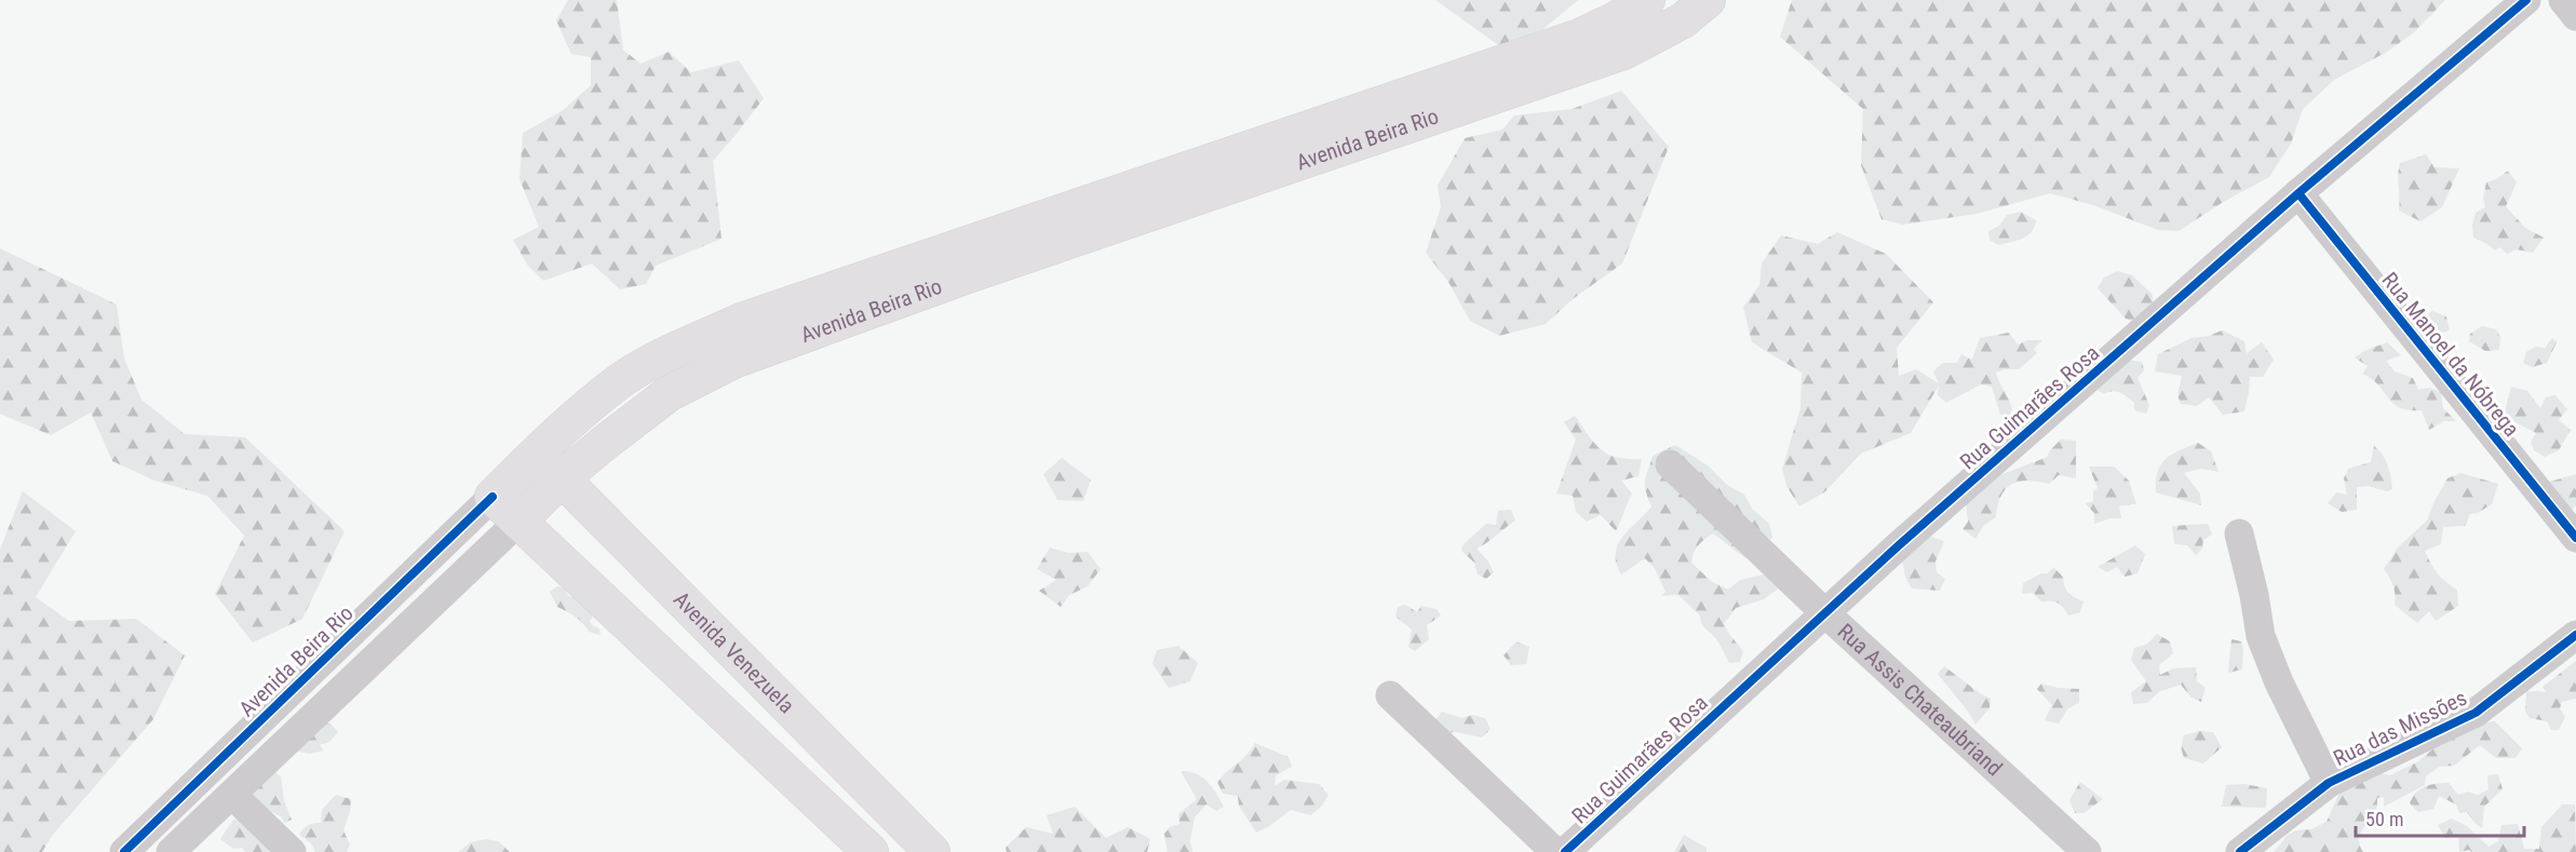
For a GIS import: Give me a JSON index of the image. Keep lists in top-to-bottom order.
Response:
{
  "streets": {
    "main road": ["Avenida Beira Rio", "Avenida Venezuela"],
    "street": [
      "Rua Manoel da Nóbrega",
      "Rua Guimarães Rosa",
      "Rua Assis Chateaubriand",
      "Rua das Missões"
    ]
  },
  "crossings": [
    ["Avenida Beira Rio", "Avenida Venezuela"],
    ["Rua Manoel da Nóbrega", "Rua Guimarães Rosa"],
    ["Rua Guimarães Rosa", "Rua Assis Chateaubriand"]
  ],
  "scale_bar": "50 m"
}
